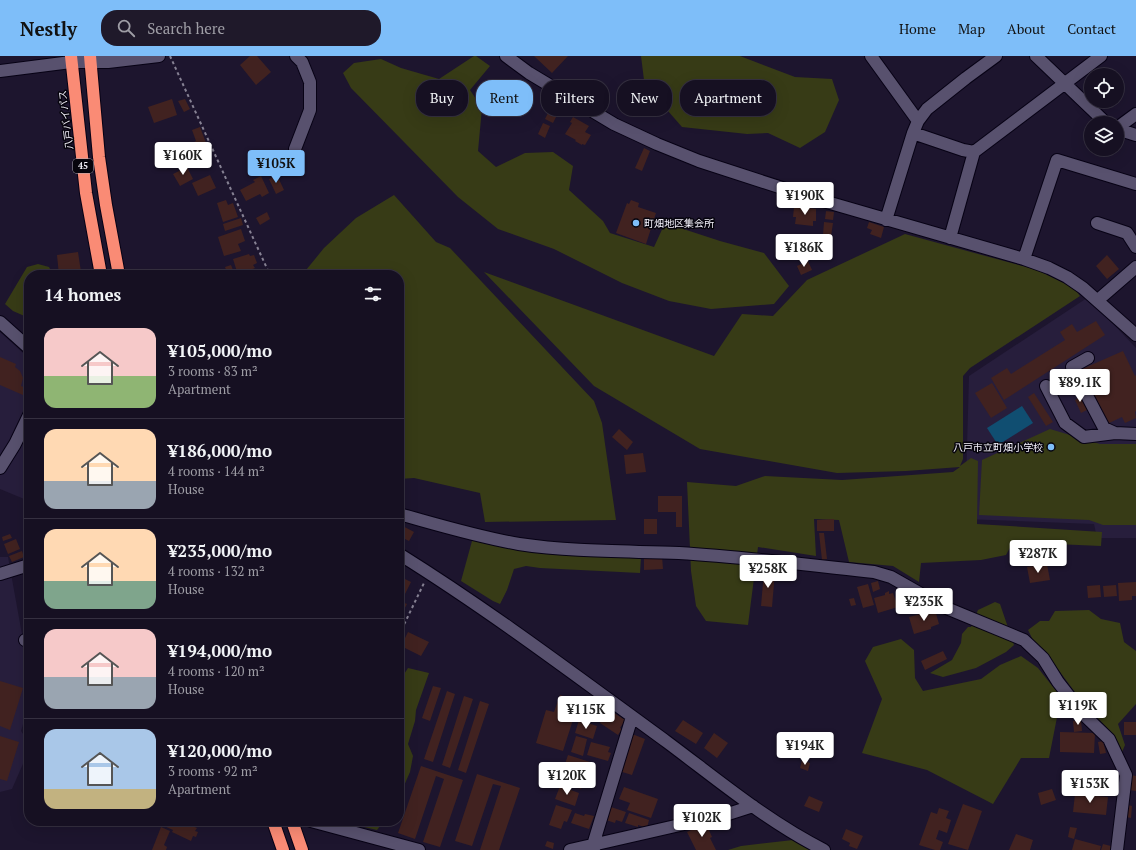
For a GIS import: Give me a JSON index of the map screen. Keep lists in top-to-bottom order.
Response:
{
  "streets": {
    "highway": ["八戸バイパス", "45"]
  },
  "places": ["町畑地区集会所", "八戸市立町畑小学校"],
  "page": {
    "header": "Nestly",
    "search": "Search here",
    "nav": [
      "Home",
      "Map",
      "About",
      "Contact"
    ],
    "chip": [
      "Buy",
      "Rent",
      "Filters",
      "New",
      "Apartment"
    ],
    "price": [
      "¥160K",
      "¥105K",
      "¥190K",
      "¥186K",
      "¥89.1K",
      "¥287K",
      "¥258K",
      "¥235K",
      "¥119K",
      "¥115K",
      "¥194K",
      "¥120K",
      "¥153K",
      "¥102K"
    ],
    "heading": "14 homes",
    "list": [
      {
        "name": "¥105,000/mo",
        "note": "3 rooms · 83 m² · Apartment"
      },
      {
        "name": "¥186,000/mo",
        "note": "4 rooms · 144 m² · House"
      },
      {
        "name": "¥235,000/mo",
        "note": "4 rooms · 132 m² · House"
      },
      {
        "name": "¥194,000/mo",
        "note": "4 rooms · 120 m² · House"
      },
      {
        "name": "¥120,000/mo",
        "note": "3 rooms · 92 m² · Apartment"
      }
    ]
  }
}
